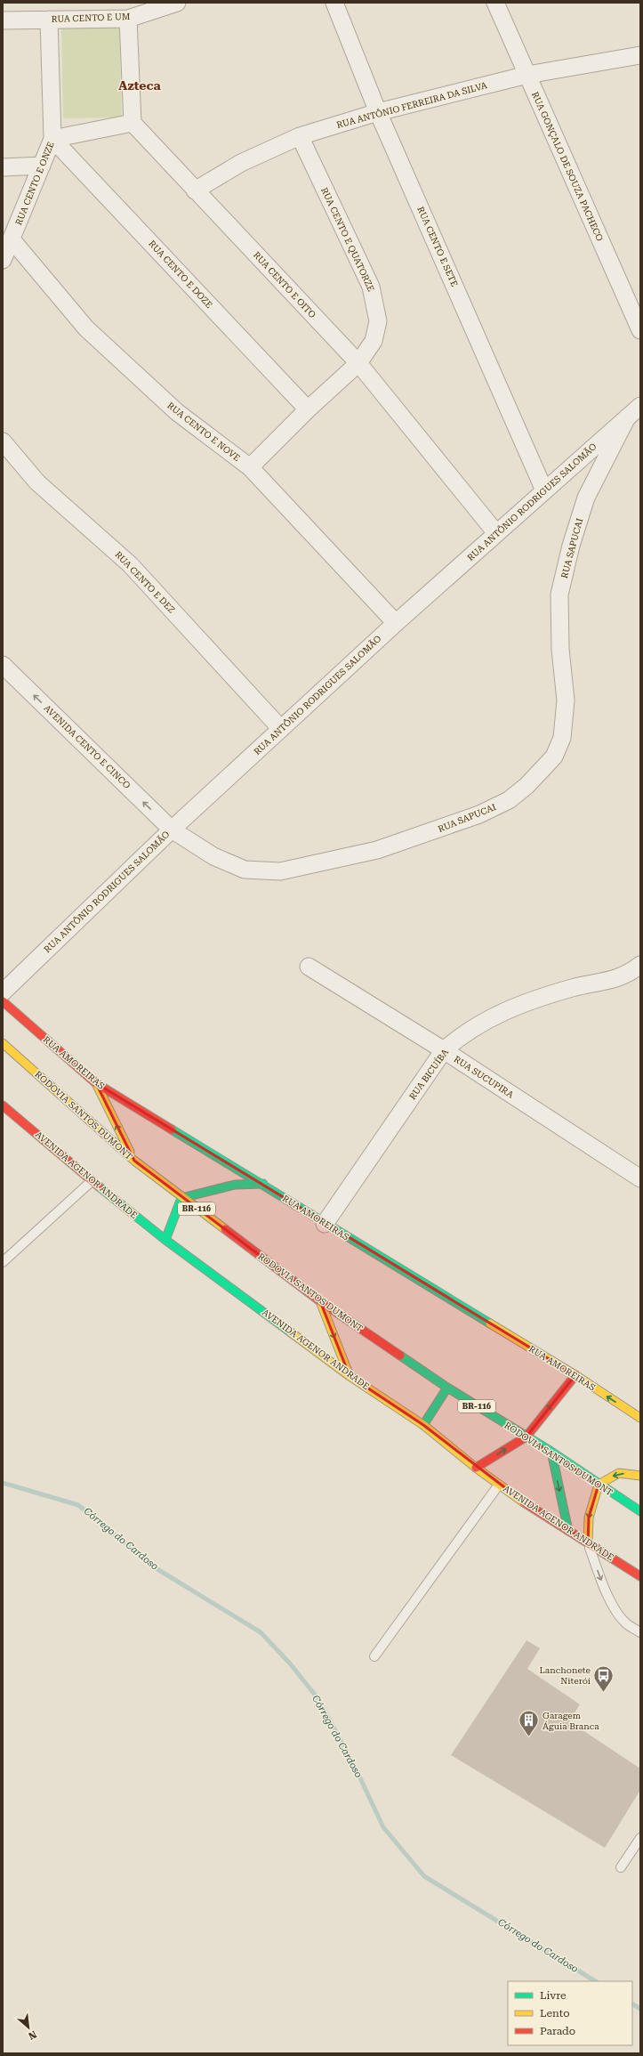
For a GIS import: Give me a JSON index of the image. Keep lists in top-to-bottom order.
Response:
{
  "streets": {
    "main road": [
      "RUA AMOREIRAS",
      "RODOVIA SANTOS DUMONT",
      "AVENIDA AGENOR ANDRADE",
      "BR-116"
    ],
    "street": [
      "RUA CENTO E UM",
      "RUA ANTÔNIO FERREIRA DA SILVA",
      "RUA GONÇALO DE SOUZA PACHECO",
      "RUA CENTO E ONZE",
      "RUA CENTO E QUATORZE",
      "RUA CENTO E SETE",
      "RUA CENTO E DOZE",
      "RUA CENTO E OITO",
      "RUA CENTO E NOVE",
      "RUA ANTÔNIO RODRIGUES SALOMÃO",
      "RUA SAPUCAI",
      "RUA CENTO E DEZ",
      "AVENIDA CENTO E CINCO",
      "RUA BICUÍBA",
      "RUA SUCUPIRA"
    ]
  },
  "crossings": [
    ["RUA CENTO E UM", "RUA CENTO E ONZE"],
    ["RUA ANTÔNIO FERREIRA DA SILVA", "RUA GONÇALO DE SOUZA PACHECO"],
    ["RUA ANTÔNIO FERREIRA DA SILVA", "RUA CENTO E QUATORZE"],
    ["RUA ANTÔNIO FERREIRA DA SILVA", "RUA CENTO E SETE"],
    ["RUA ANTÔNIO FERREIRA DA SILVA", "RUA CENTO E OITO"],
    ["RUA CENTO E ONZE", "RUA CENTO E DOZE"],
    ["RUA CENTO E ONZE", "RUA CENTO E NOVE"],
    ["RUA CENTO E QUATORZE", "RUA CENTO E DOZE"],
    ["RUA CENTO E QUATORZE", "RUA CENTO E OITO"],
    ["RUA CENTO E QUATORZE", "RUA CENTO E NOVE"],
    ["RUA CENTO E SETE", "RUA ANTÔNIO RODRIGUES SALOMÃO"],
    ["RUA CENTO E OITO", "RUA ANTÔNIO RODRIGUES SALOMÃO"],
    ["RUA CENTO E NOVE", "RUA ANTÔNIO RODRIGUES SALOMÃO"],
    ["RUA ANTÔNIO RODRIGUES SALOMÃO", "RUA SAPUCAI"],
    ["RUA ANTÔNIO RODRIGUES SALOMÃO", "RUA CENTO E DEZ"],
    ["RUA ANTÔNIO RODRIGUES SALOMÃO", "AVENIDA CENTO E CINCO"],
    ["RUA SAPUCAI", "AVENIDA CENTO E CINCO"],
    ["RUA AMOREIRAS", "RUA BICUÍBA"],
    ["RUA BICUÍBA", "RUA SUCUPIRA"]
  ],
  "one_way": ["AVENIDA CENTO E CINCO"],
  "districts": ["Azteca"],
  "water": ["Córrego do Cardoso"],
  "places": {
    "bus stop": ["Lanchonete Niterói"],
    "building": ["Garagem Águia Branca"]
  },
  "legend": ["Livre", "Lento", "Parado"],
  "north": "bottom right"
}
